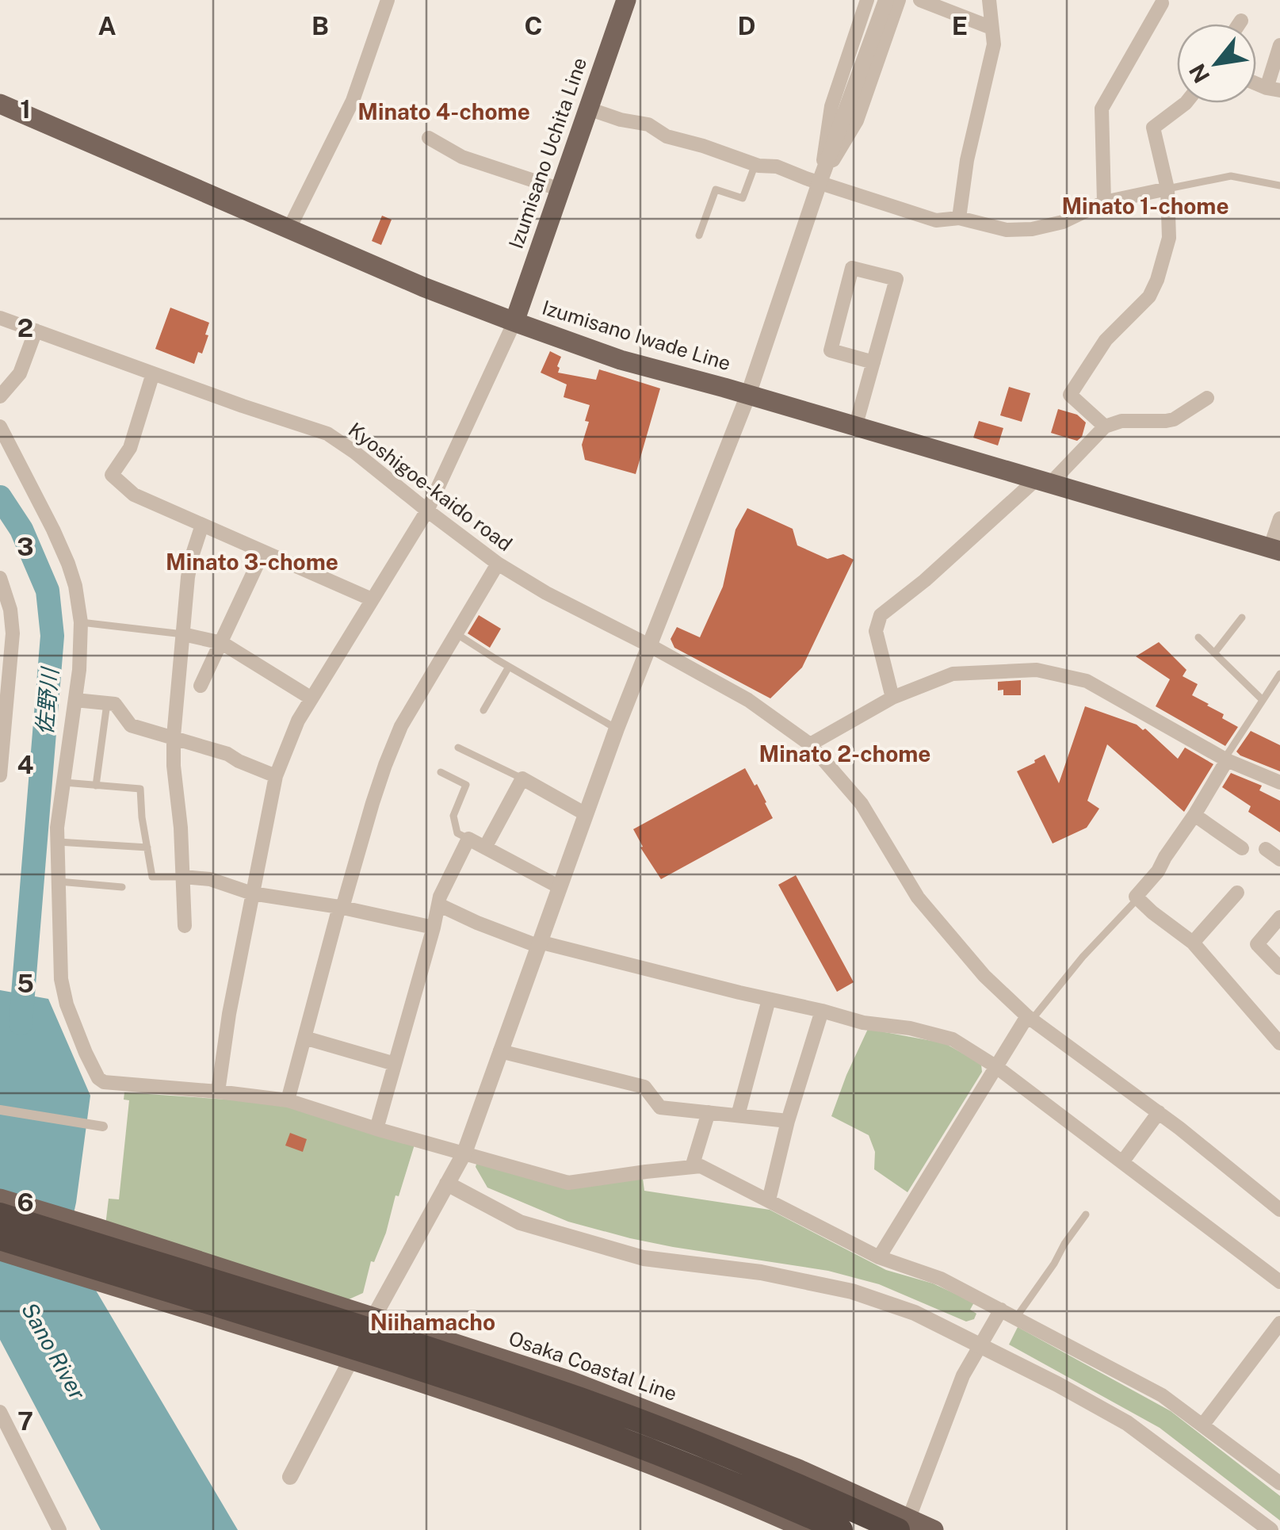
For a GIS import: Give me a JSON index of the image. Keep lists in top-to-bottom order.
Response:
{
  "streets": {
    "main road": ["Izumisano Uchita Line", "Izumisano Iwade Line", "Osaka Coastal Line"],
    "street": ["Kyoshigoe-kaido road"]
  },
  "crossings": [
    ["Izumisano Uchita Line", "Izumisano Iwade Line"]
  ],
  "districts": [
    "Minato 4-chome",
    "Minato 1-chome",
    "Minato 3-chome",
    "Minato 2-chome",
    "Niihamacho"
  ],
  "water": ["佐野川", "Sano River"],
  "north": "bottom left",
  "grid": {
    "columns": [
      "A",
      "B",
      "C",
      "D",
      "E"
    ],
    "rows": [
      "1",
      "2",
      "3",
      "4",
      "5",
      "6",
      "7"
    ]
  }
}
